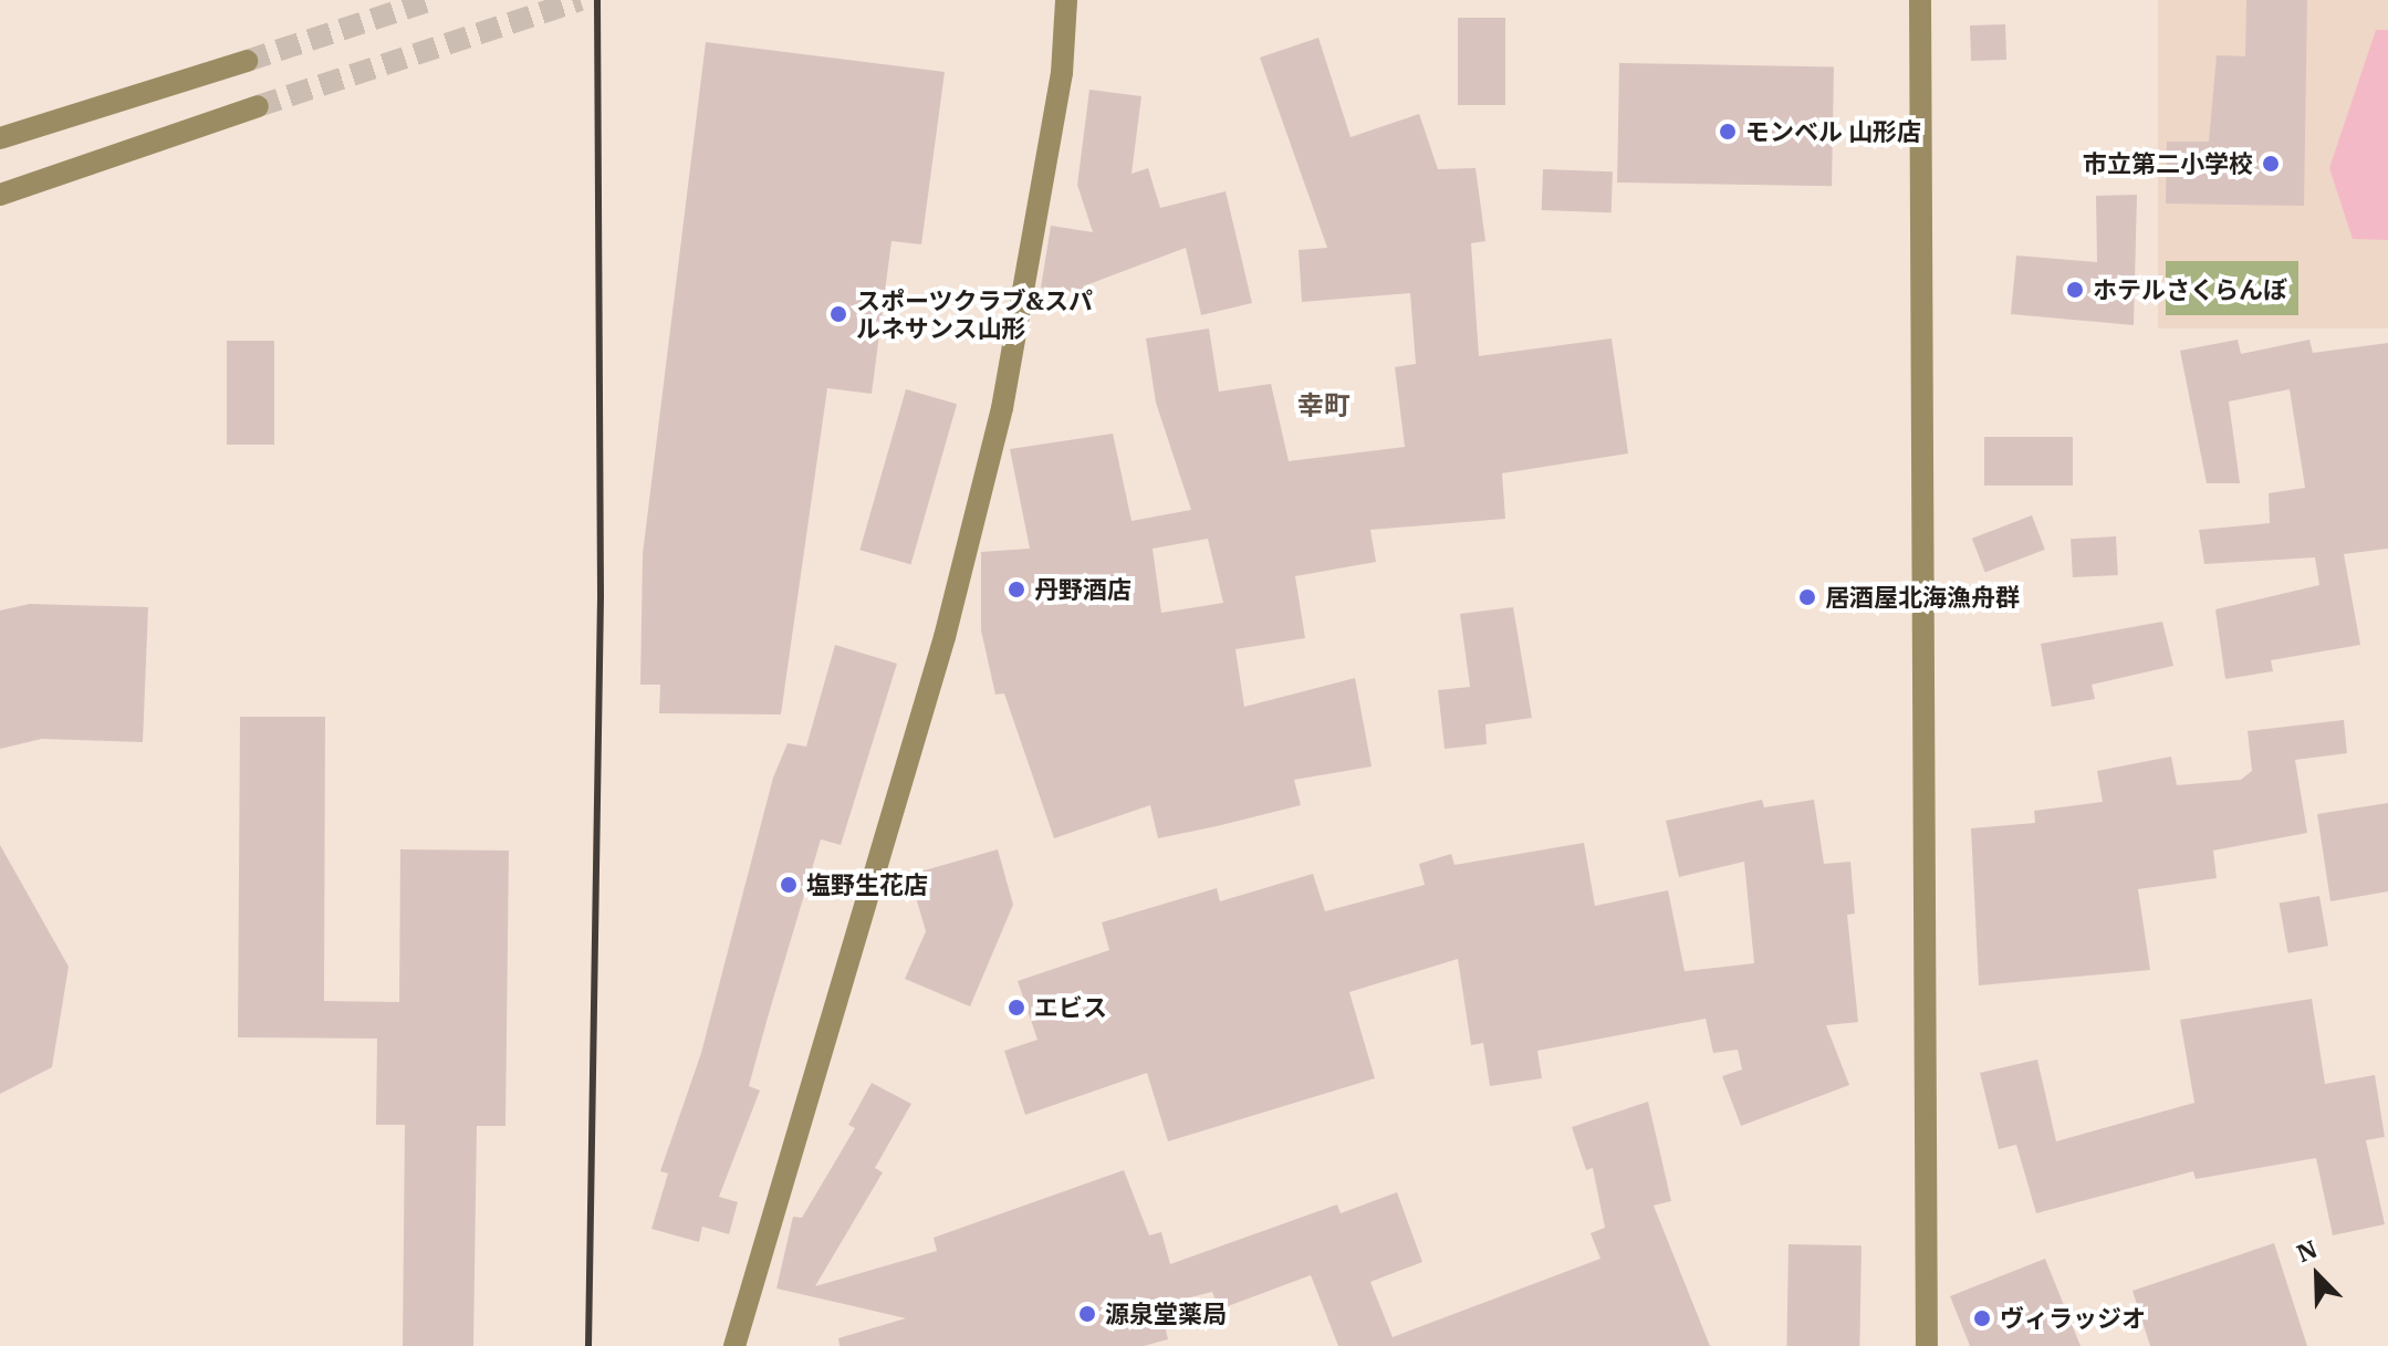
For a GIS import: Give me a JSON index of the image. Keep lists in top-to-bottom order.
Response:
{
  "districts": ["幸町"],
  "places": [
    "モンベル 山形店",
    "市立第二小学校",
    "ホテルさくらんぼ",
    "スポーツクラブ&スパ ルネサンス山形",
    "丹野酒店",
    "居酒屋北海漁舟群",
    "塩野生花店",
    "エビス",
    "源泉堂薬局",
    "ヴィラッジオ"
  ],
  "north": "top left"
}
